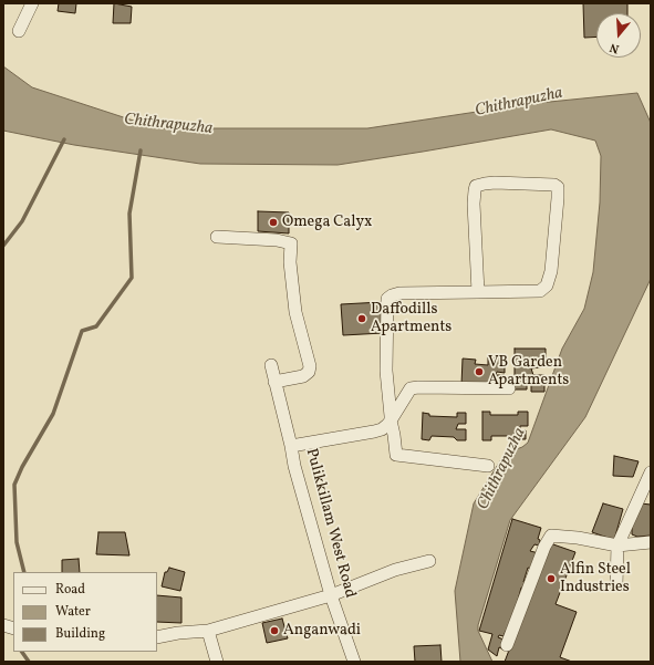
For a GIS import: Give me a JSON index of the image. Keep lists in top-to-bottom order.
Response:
{
  "streets": {
    "street": ["Pulikkillam West Road"]
  },
  "water": ["Chithrapuzha"],
  "places": [
    "Omega Calyx",
    "Daffodills Apartments",
    "VB Garden Apartments",
    "Alfin Steel Industries",
    "Anganwadi"
  ],
  "legend": ["Road", "Water", "Building"],
  "north": "bottom"
}
